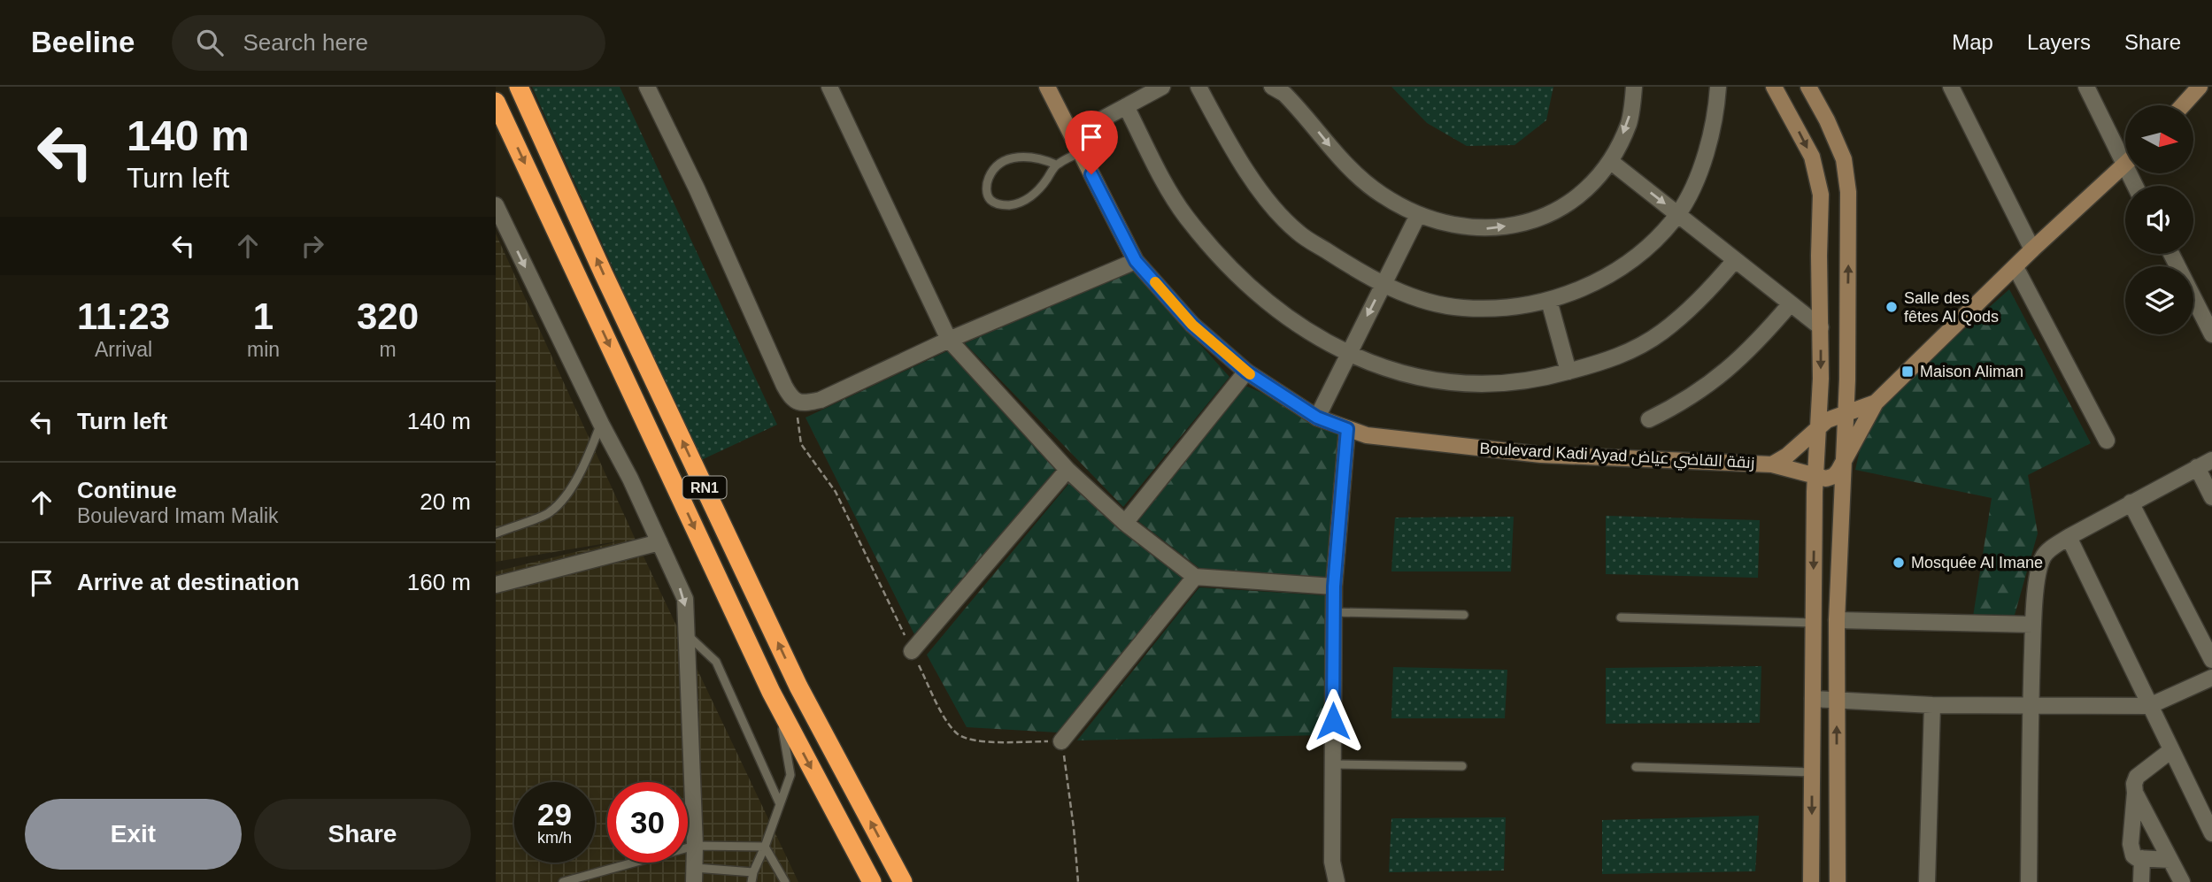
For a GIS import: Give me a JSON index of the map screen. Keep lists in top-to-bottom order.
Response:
{
  "streets": {
    "highway": ["RN1"],
    "street": ["Boulevard Kadi Ayad زنقة القاضي عياض"]
  },
  "places": {
    "other": ["Salle des fêtes Al Qods", "Mosquée Al Imane"],
    "transit": ["Maison Aliman"]
  },
  "north": "right",
  "page": {
    "header": "Beeline",
    "search": "Search here",
    "nav": ["Map", "Layers", "Share"],
    "turn": ["140 m", "Turn left"],
    "eta": [
      "11:23",
      "Arrival",
      "1",
      "min",
      "320",
      "m"
    ],
    "list": [
      {
        "name": "Turn left",
        "value": "140 m"
      },
      {
        "name": "Continue",
        "note": "Boulevard Imam Malik",
        "value": "20 m"
      },
      {
        "name": "Arrive at destination",
        "value": "160 m"
      }
    ],
    "speed": "29 km/h",
    "limit": "30",
    "buttons": ["Exit", "Share"]
  }
}
